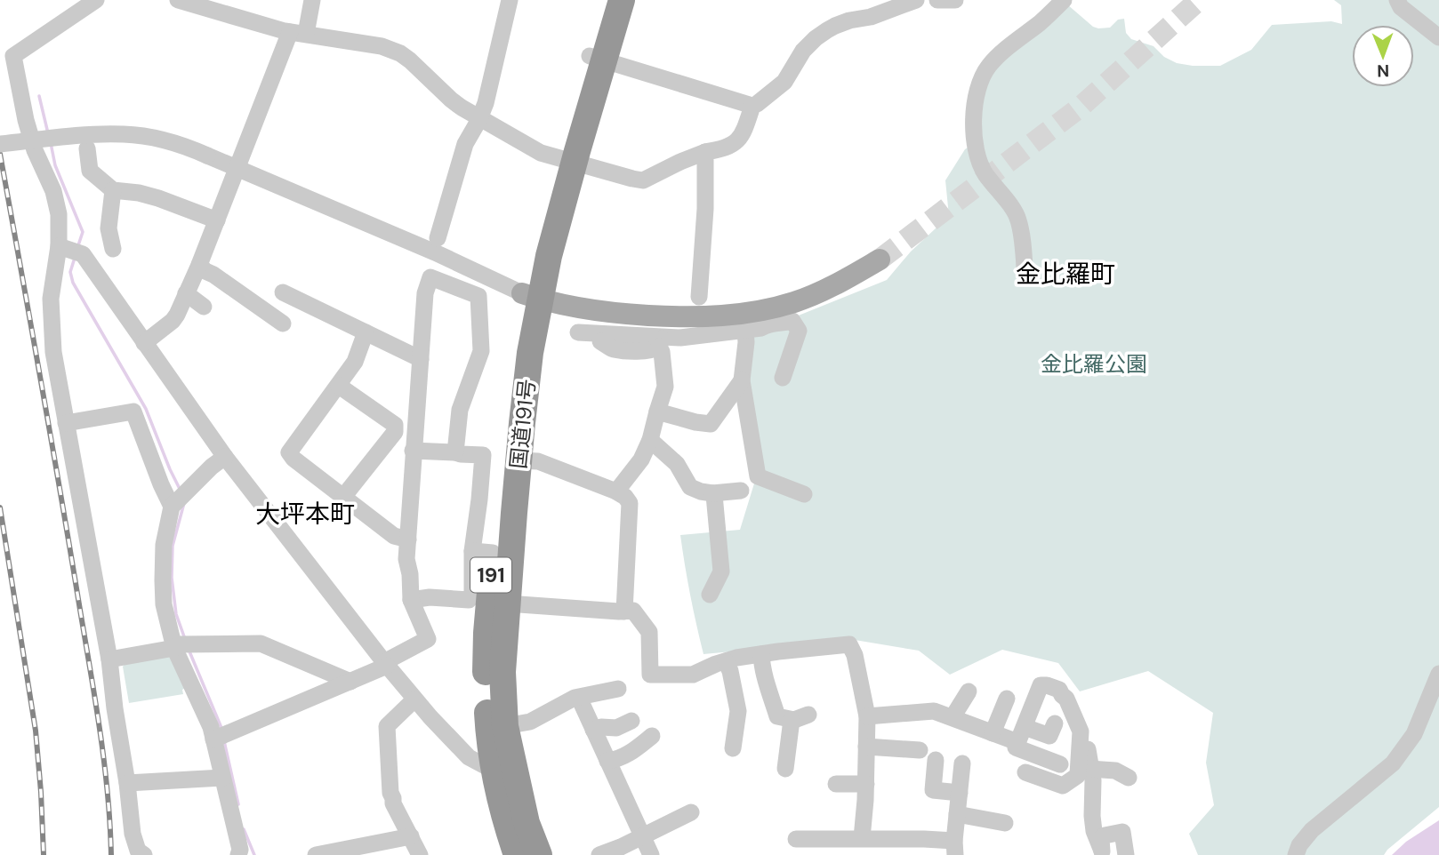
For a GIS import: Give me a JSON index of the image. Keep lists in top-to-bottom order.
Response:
{
  "streets": {
    "highway": ["国道191号", "191"]
  },
  "districts": ["金比羅町", "大坪本町"],
  "parks": ["金比羅公園"],
  "north": "bottom"
}
